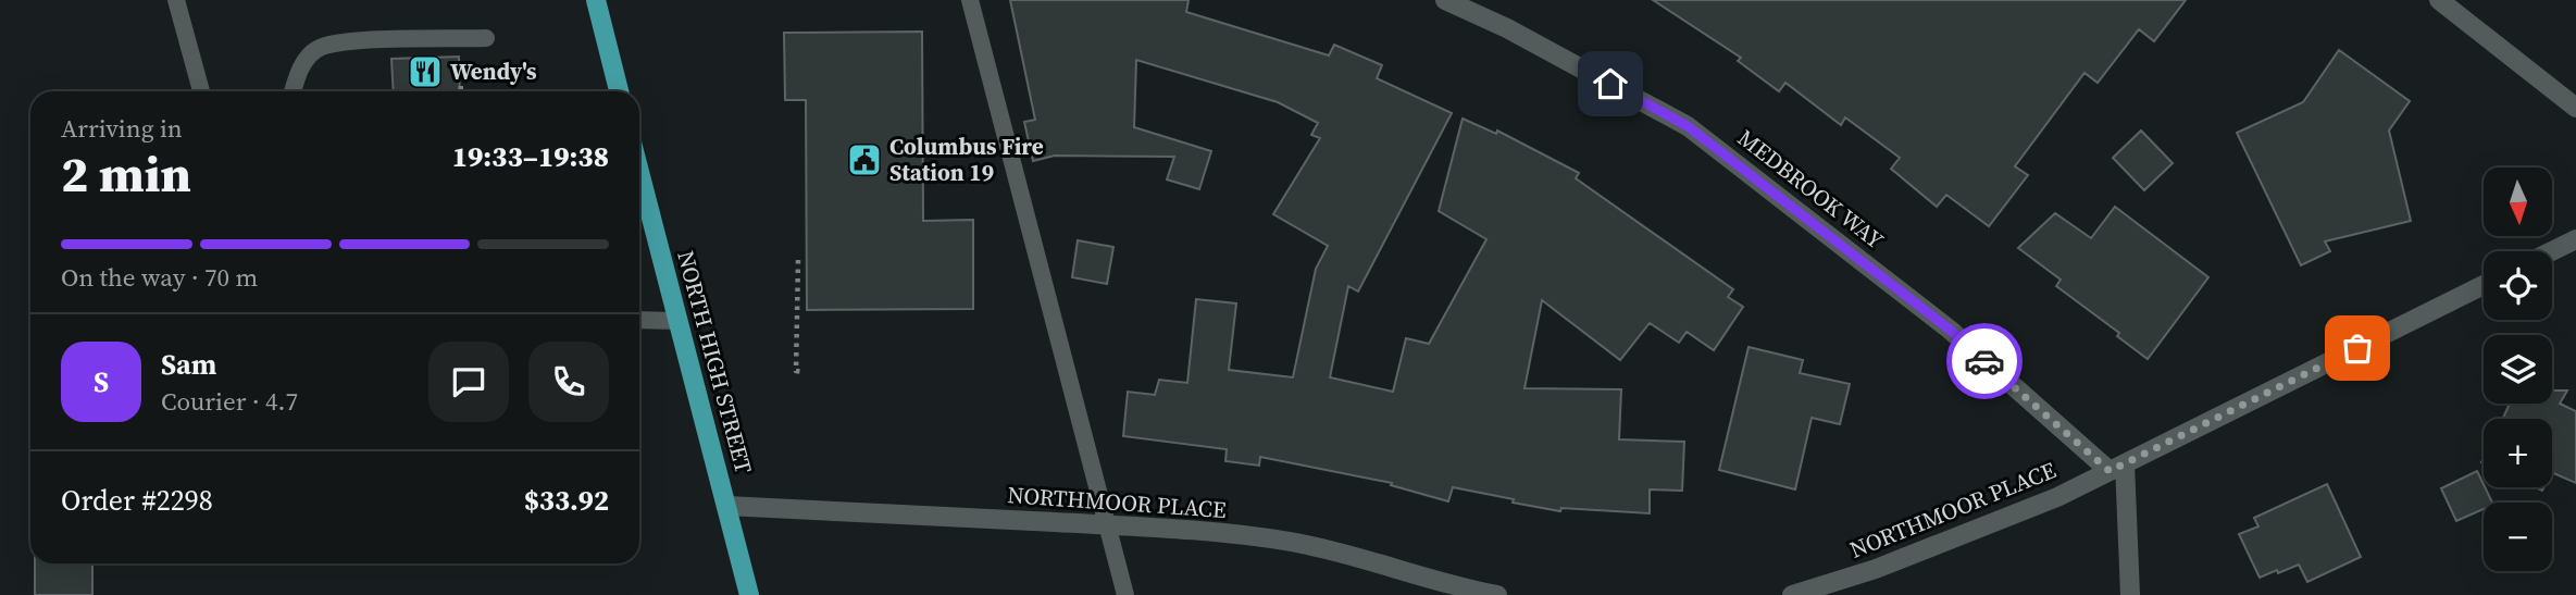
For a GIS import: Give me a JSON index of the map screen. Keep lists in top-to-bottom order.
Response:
{
  "streets": {
    "main road": ["NORTH HIGH STREET"],
    "street": ["MEDBROOK WAY", "NORTHMOOR PLACE"]
  },
  "crossings": [
    ["MEDBROOK WAY", "NORTHMOOR PLACE"],
    ["NORTH HIGH STREET", "NORTHMOOR PLACE"]
  ],
  "places": {
    "restaurant": ["Wendy's"],
    "public building": ["Columbus Fire Station 19"]
  },
  "north": "bottom",
  "page": {
    "heading": ["2 min", "Arriving in", "19:33–19:38"],
    "panel": [
      "Sam",
      "Courier · 4.7",
      "Order #2298",
      "$33.92"
    ],
    "map_buttons": ["+", "−"],
    "bar": "On the way · 70 m",
    "round": "S"
  }
}
